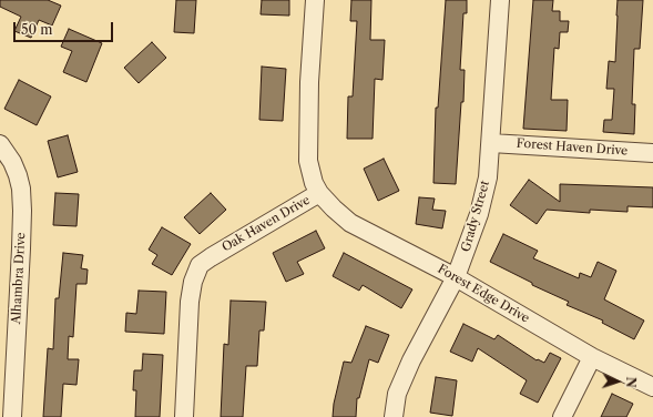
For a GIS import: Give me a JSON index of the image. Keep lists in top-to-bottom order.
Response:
{
  "streets": {
    "street": [
      "Forest Haven Drive",
      "Grady Street",
      "Oak Haven Drive",
      "Alhambra Drive",
      "Forest Edge Drive"
    ]
  },
  "crossings": [
    ["Forest Haven Drive", "Grady Street"],
    ["Grady Street", "Forest Edge Drive"],
    ["Oak Haven Drive", "Forest Edge Drive"]
  ],
  "scale_bar": "50 m",
  "north": "right"
}
